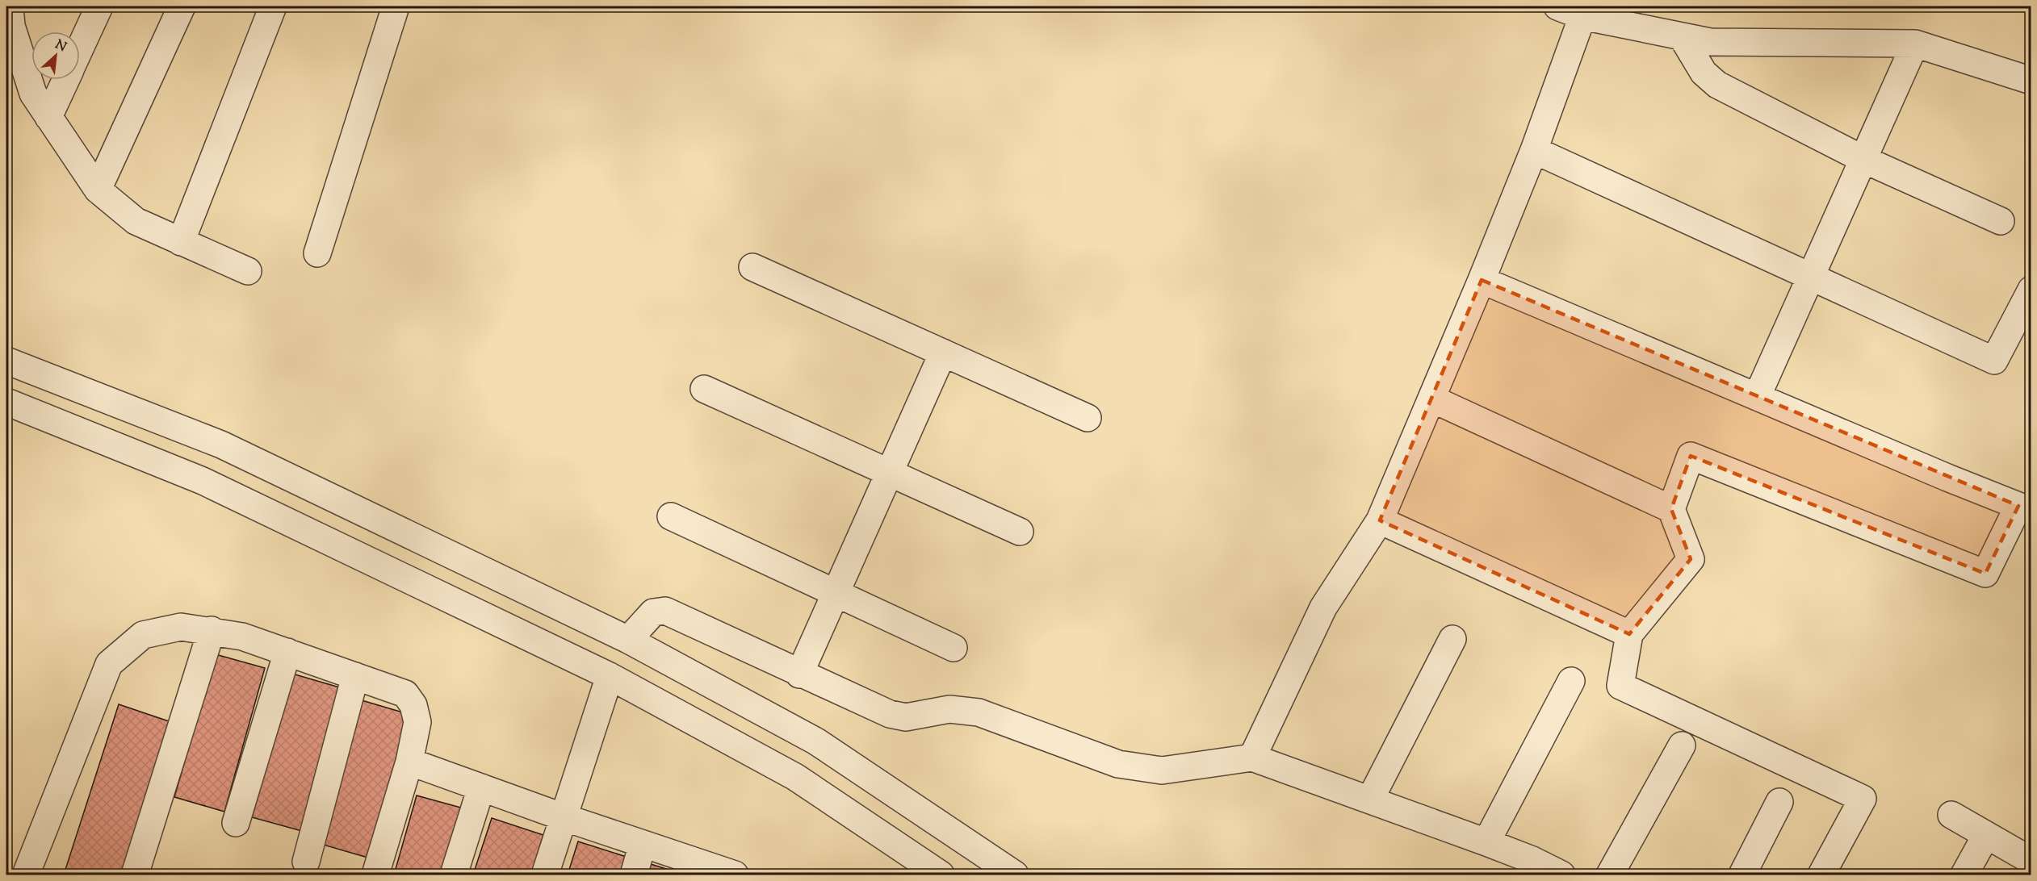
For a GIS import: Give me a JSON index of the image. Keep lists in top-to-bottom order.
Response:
{
  "north": "top right"
}
